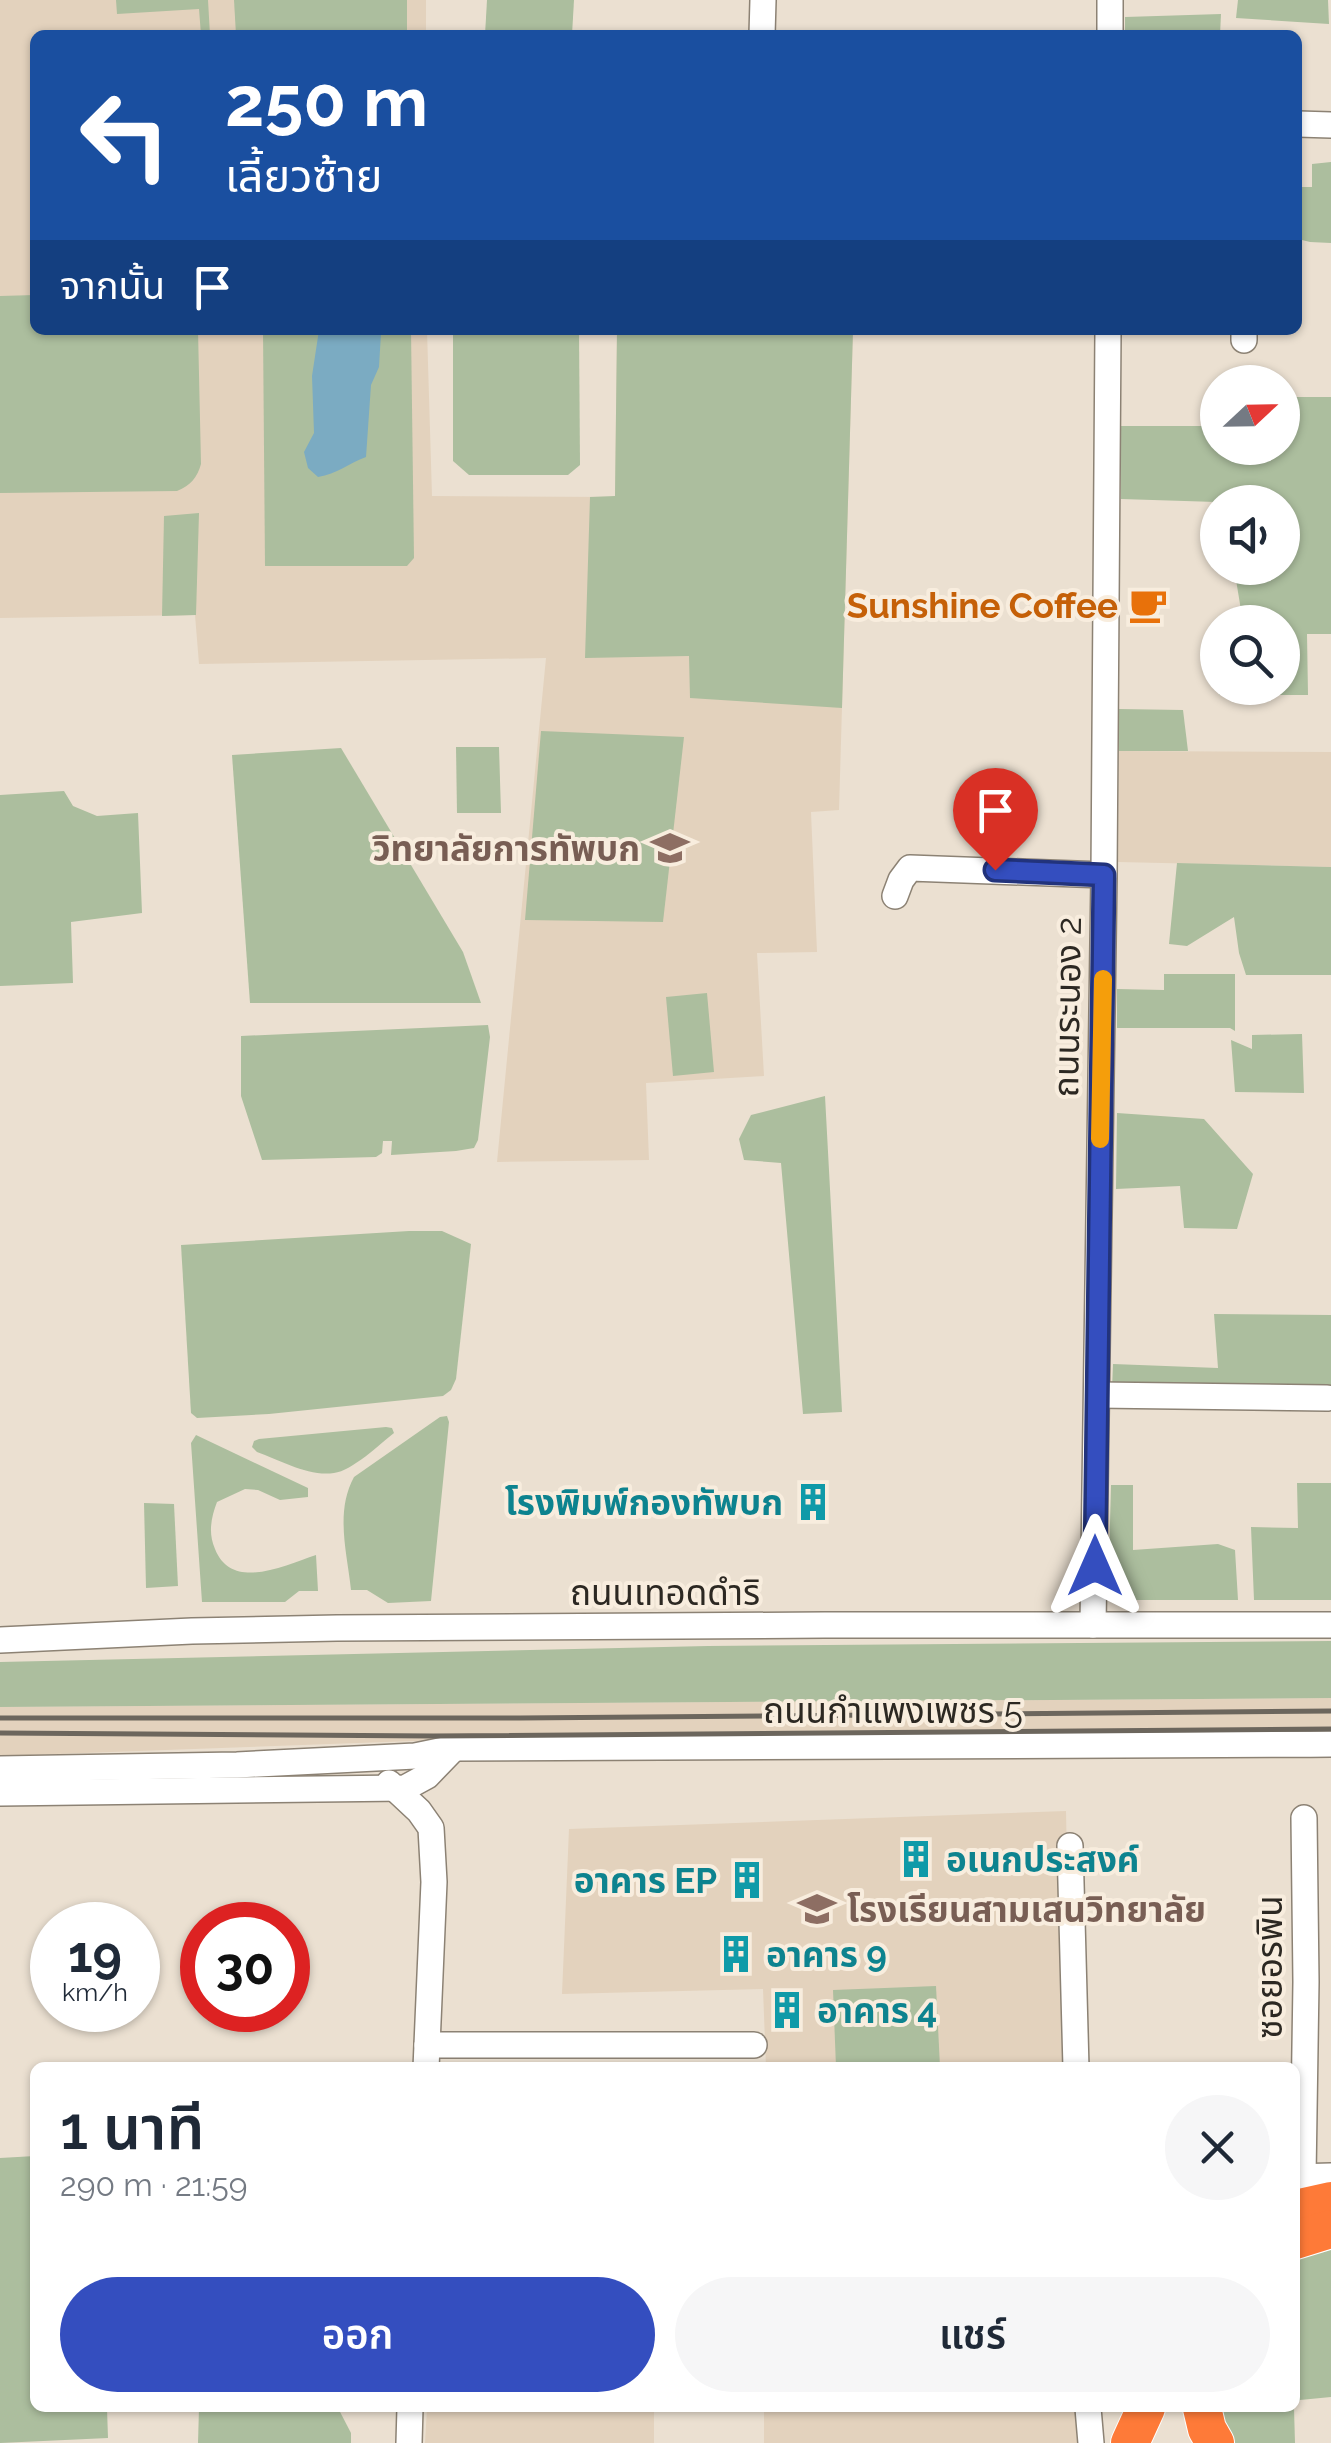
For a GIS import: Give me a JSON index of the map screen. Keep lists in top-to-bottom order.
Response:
{
  "streets": {
    "street": [
      "ถนนระนอง 2",
      "ถนนเทอดดำริ",
      "ถนนกำแพงเพชร 5",
      "ซอยอรพิน"
    ]
  },
  "crossings": [
    ["ถนนระนอง 2", "ถนนเทอดดำริ"]
  ],
  "places": {
    "cafe": ["Sunshine Coffee"],
    "school or university": ["วิทยาลัยการทัพบก", "โรงเรียนสามเสนวิทยาลัย"],
    "building": [
      "โรงพิมพ์กองทัพบก",
      "อเนกประสงค์",
      "อาคาร EP",
      "อาคาร 9",
      "อาคาร 4"
    ]
  },
  "north": "right",
  "page": {
    "turn": ["250 m", "เลี้ยวซ้าย"],
    "then": "จากนั้น",
    "speed": "19 km/h",
    "limit": "30",
    "heading": ["1 นาที", "290 m · 21:59"],
    "buttons": ["ออก", "แชร์"]
  }
}
